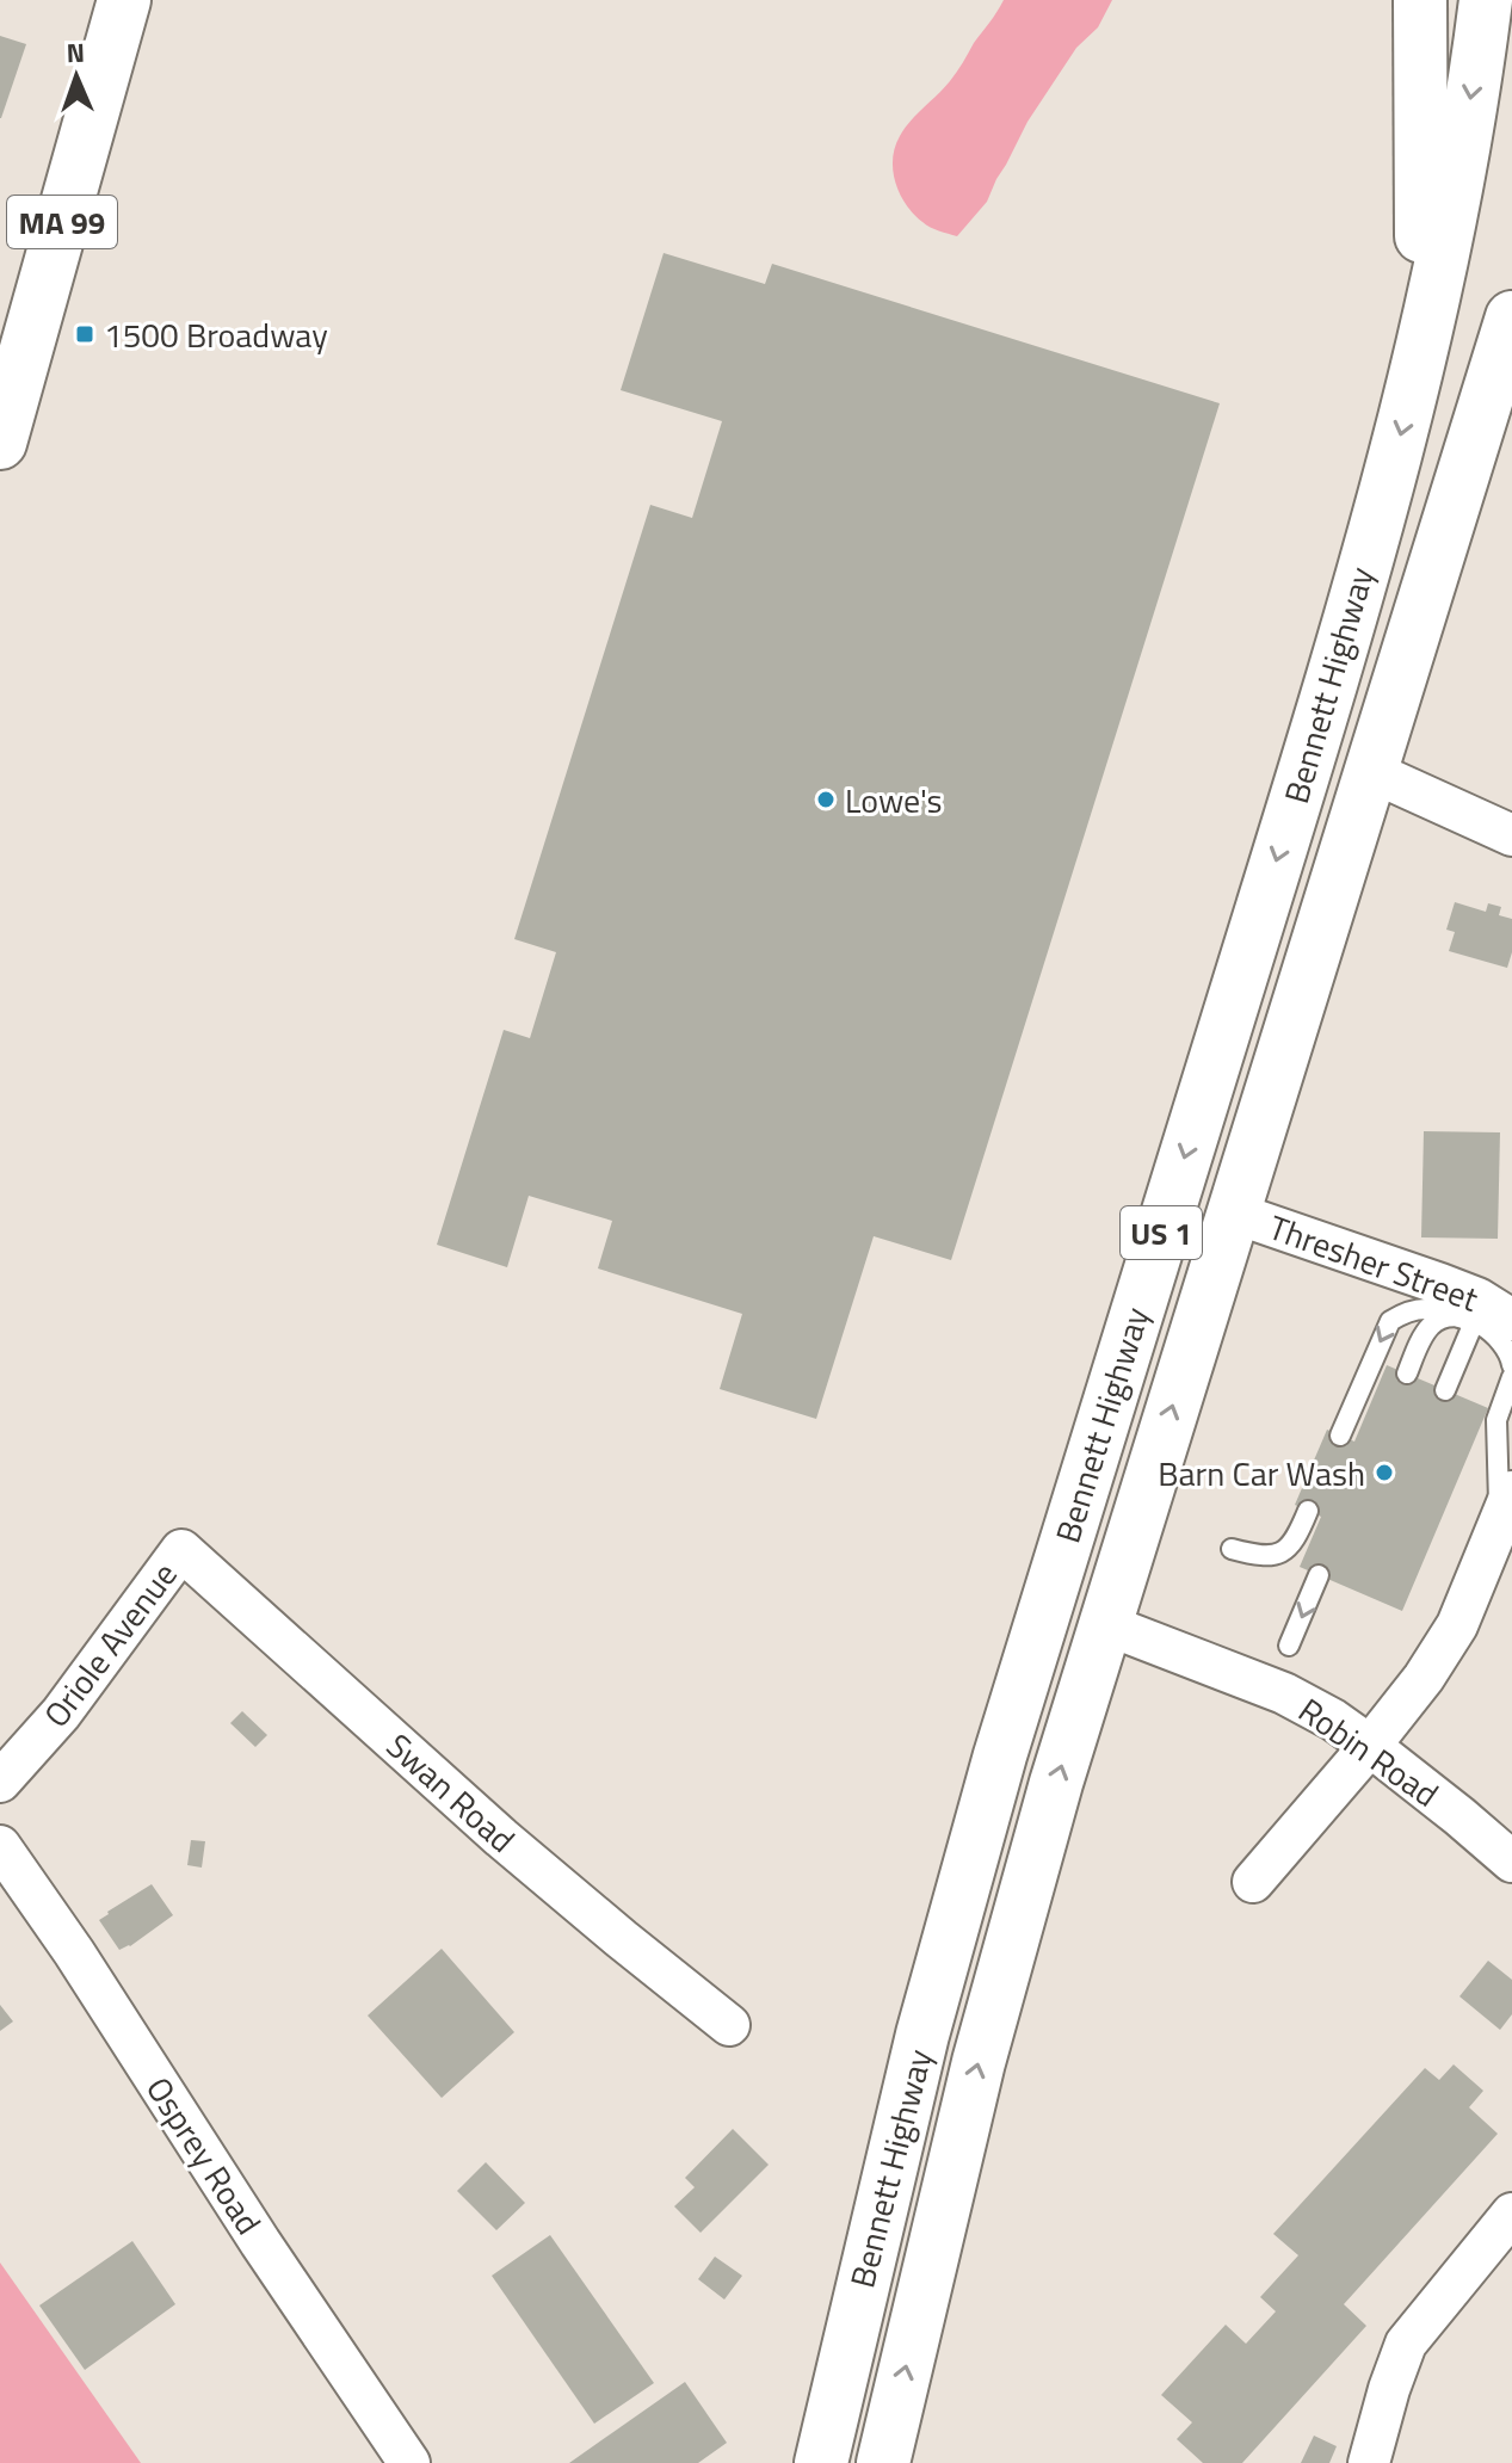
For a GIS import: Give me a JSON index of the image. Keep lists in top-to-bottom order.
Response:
{
  "streets": {
    "main road": ["MA 99", "Bennett Highway", "US 1"],
    "street": [
      "Thresher Street",
      "Oriole Avenue",
      "Robin Road",
      "Swan Road",
      "Osprey Road"
    ]
  },
  "crossings": [
    ["Bennett Highway", "Thresher Street"],
    ["Bennett Highway", "Robin Road"],
    ["Oriole Avenue", "Swan Road"]
  ],
  "places": {
    "transit": ["1500 Broadway"],
    "other": ["Lowe's", "Barn Car Wash"]
  },
  "north": "top"
}
